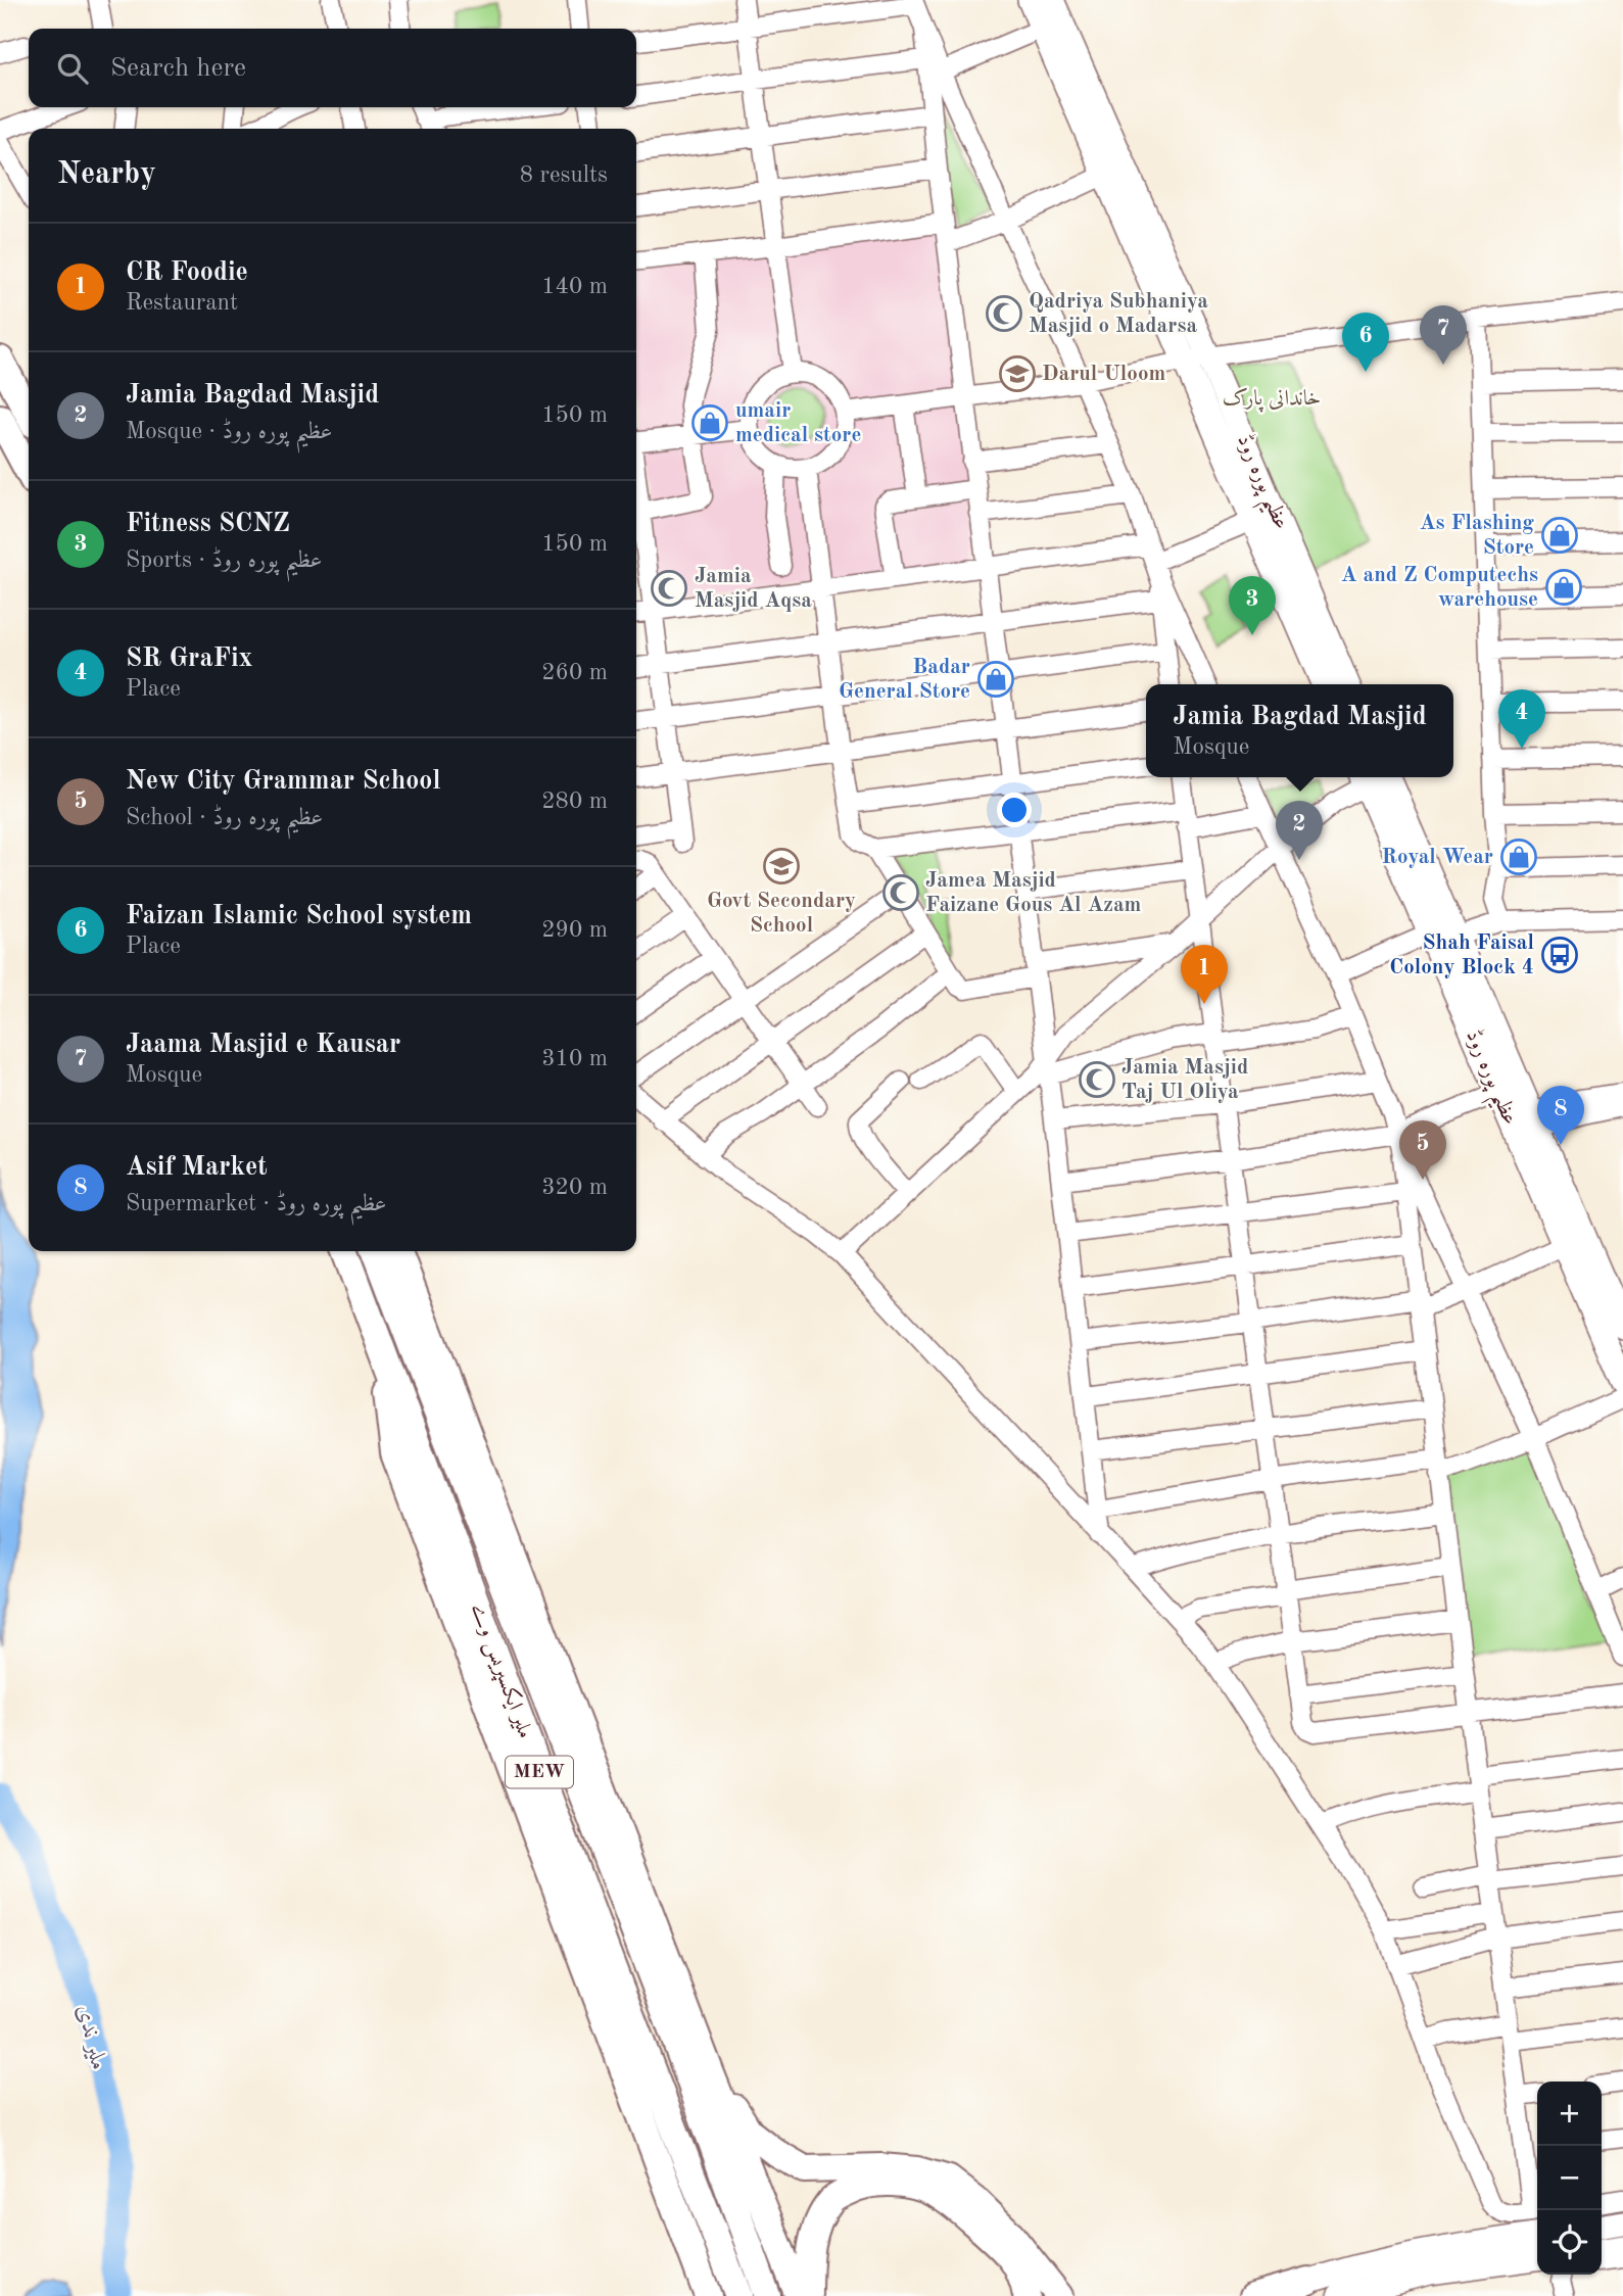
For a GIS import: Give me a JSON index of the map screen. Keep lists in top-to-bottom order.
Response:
{
  "streets": {
    "highway": ["ملیر ایکسپریس وے", "MEW"],
    "main road": ["عظیم پورہ روڈ"]
  },
  "water": ["ملیر ندی"],
  "parks": ["خاندانی پارک"],
  "places": {
    "mosque": [
      "Qadriya Subhaniya Masjid o Madarsa",
      "Jamia Masjid Aqsa",
      "Jamea Masjid Faizane Gous Al Azam",
      "Jamia Masjid Taj Ul Oliya"
    ],
    "school or university": ["Darul Uloom", "Govt Secondary School"],
    "shop": [
      "umair medical store",
      "As Flashing Store",
      "A and Z Computechs warehouse",
      "Badar General Store",
      "Royal Wear"
    ],
    "bus stop": ["Shah Faisal Colony Block 4"]
  },
  "page": {
    "search": "Search here",
    "heading": ["Nearby", "8 results"],
    "list": [
      {
        "mark": "1",
        "name": "CR Foodie",
        "note": "Restaurant",
        "value": "140 m"
      },
      {
        "mark": "2",
        "name": "Jamia Bagdad Masjid",
        "note": "Mosque · عظیم پورہ روڈ",
        "value": "150 m"
      },
      {
        "mark": "3",
        "name": "Fitness SCNZ",
        "note": "Sports · عظیم پورہ روڈ",
        "value": "150 m"
      },
      {
        "mark": "4",
        "name": "SR GraFix",
        "note": "Place",
        "value": "260 m"
      },
      {
        "mark": "5",
        "name": "New City Grammar School",
        "note": "School · عظیم پورہ روڈ",
        "value": "280 m"
      },
      {
        "mark": "6",
        "name": "Faizan Islamic School system",
        "note": "Place",
        "value": "290 m"
      },
      {
        "mark": "7",
        "name": "Jaama Masjid e Kausar",
        "note": "Mosque",
        "value": "310 m"
      },
      {
        "mark": "8",
        "name": "Asif Market",
        "note": "Supermarket · عظیم پورہ روڈ",
        "value": "320 m"
      }
    ],
    "pins": [
      "7",
      "6",
      "3",
      "4",
      "2",
      "1",
      "8",
      "5"
    ],
    "popup": ["Jamia Bagdad Masjid", "Mosque"],
    "map_buttons": ["+", "−"]
  }
}
